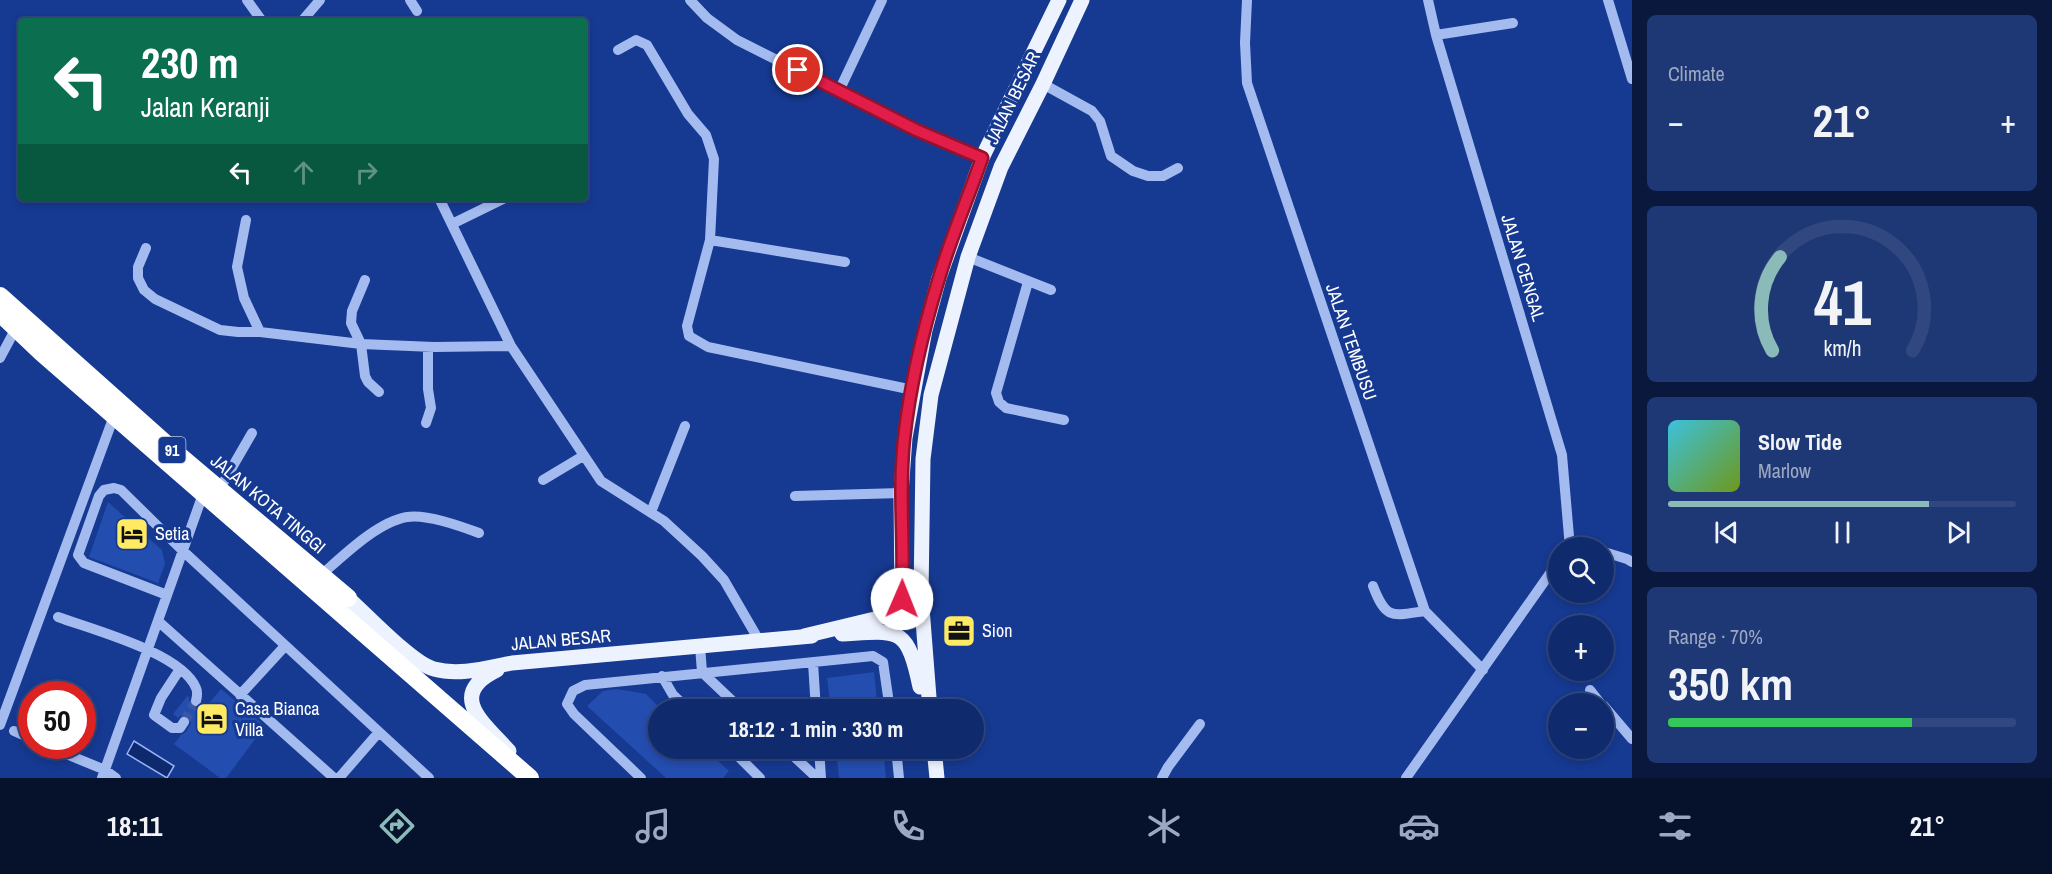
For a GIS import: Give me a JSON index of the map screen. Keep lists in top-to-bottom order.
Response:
{
  "streets": {
    "highway": ["91", "JALAN KOTA TINGGI"],
    "main road": ["JALAN BESAR"],
    "street": ["JALAN CENGAL", "JALAN TEMBUSU"]
  },
  "crossings": [
    ["JALAN BESAR", "JALAN KOTA TINGGI"]
  ],
  "places": {
    "hotel": ["Setia", "Casa Bianca Villa"],
    "office": ["Sion"]
  },
  "page": {
    "tile": [
      "Climate",
      ["Range · 70%", "350 km"]
    ],
    "turn": ["230 m", "Jalan Keranji"],
    "heat": ["−", "21°", "+"],
    "song": ["Slow Tide", "Marlow"],
    "map_buttons": ["+", "−"],
    "limit": "50",
    "trip": "18:12 · 1 min · 330 m",
    "tabs": ["18:11", "21°"],
    "gauge": ["41", "km/h"]
  }
}
